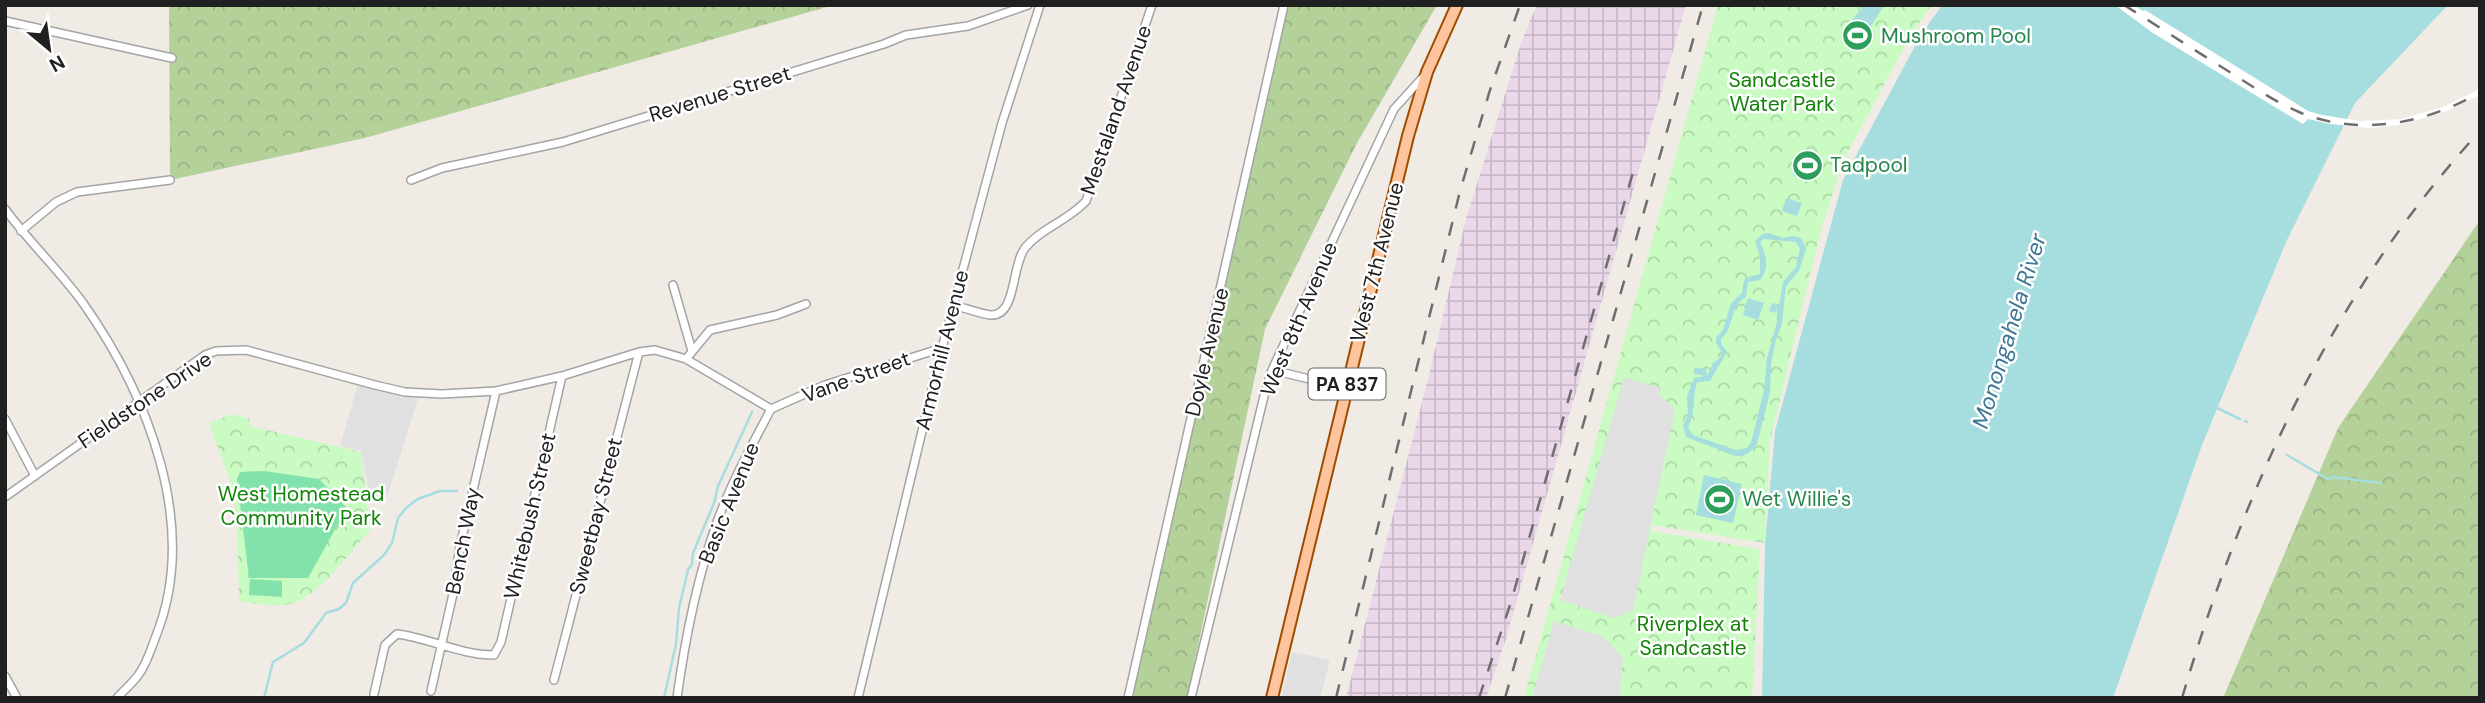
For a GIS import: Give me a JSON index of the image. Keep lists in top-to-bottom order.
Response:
{
  "streets": {
    "main road": ["West 7th Avenue", "West 8th Avenue", "PA 837"],
    "street": [
      "Revenue Street",
      "Mestaland Avenue",
      "Armorhill Avenue",
      "Doyle Avenue",
      "Vane Street",
      "Fieldstone Drive",
      "Basic Avenue",
      "Whitebush Street",
      "Sweetbay Street",
      "Bench Way"
    ]
  },
  "crossings": [
    ["Mestaland Avenue", "Armorhill Avenue"],
    ["West 7th Avenue", "West 8th Avenue"],
    ["Armorhill Avenue", "Vane Street"],
    ["Vane Street", "Basic Avenue"],
    ["Fieldstone Drive", "Whitebush Street"],
    ["Fieldstone Drive", "Sweetbay Street"],
    ["Fieldstone Drive", "Bench Way"],
    ["Whitebush Street", "Bench Way"]
  ],
  "water": ["Monongahela River"],
  "parks": ["Sandcastle Water Park", "West Homestead Community Park", "Riverplex at Sandcastle"],
  "places": {
    "sports": ["Mushroom Pool", "Tadpool", "Wet Willie's"]
  },
  "north": "bottom right"
}
